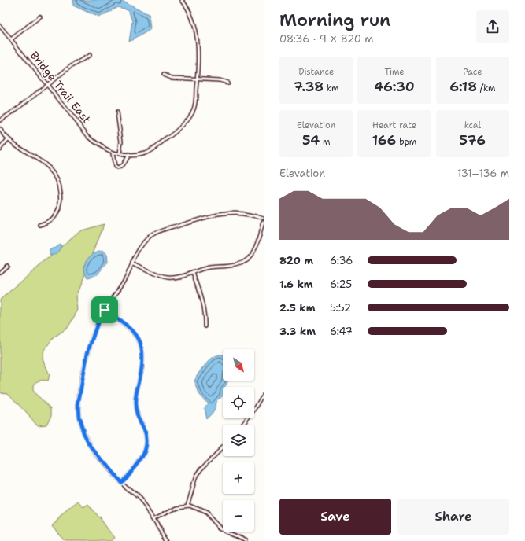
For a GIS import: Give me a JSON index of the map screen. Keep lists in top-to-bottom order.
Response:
{
  "streets": {
    "street": ["Bridge Trail East"]
  },
  "north": "bottom right",
  "page": {
    "heading": ["Morning run", "08:36 · 9 × 820 m"],
    "stats": [
      ["Distance", "7.38 km"],
      ["Time", "46:30"],
      ["Pace", "6:18 /km"],
      ["Elevation", "54 m"],
      ["Heart rate", "166 bpm"],
      ["kcal", "576"]
    ],
    "chart": ["Elevation", "131–136 m"],
    "list": [
      {
        "name": "820 m",
        "note": "6:36"
      },
      {
        "name": "1.6 km",
        "note": "6:25"
      },
      {
        "name": "2.5 km",
        "note": "5:52"
      },
      {
        "name": "3.3 km",
        "note": "6:47"
      }
    ],
    "map_buttons": ["+", "−"],
    "buttons": ["Save", "Share"]
  }
}
